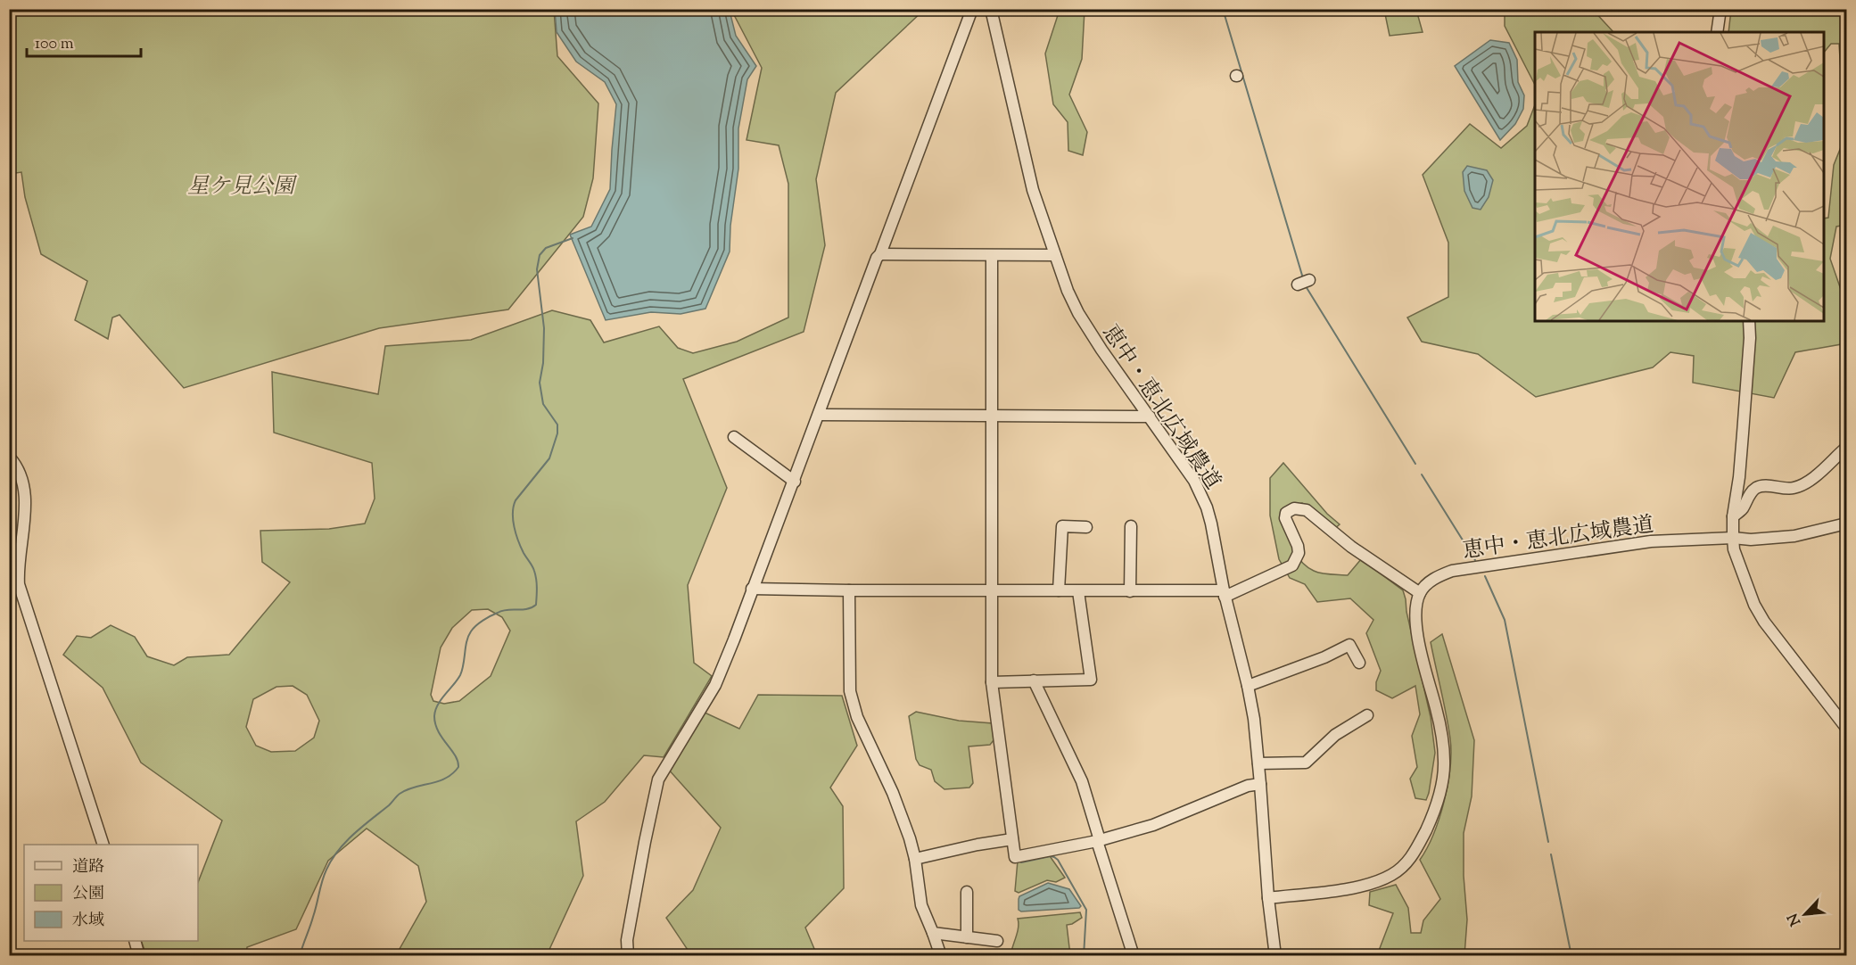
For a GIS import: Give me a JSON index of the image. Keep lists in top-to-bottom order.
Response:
{
  "streets": {
    "street": ["恵中・恵北広域農道"]
  },
  "parks": ["星ケ見公園"],
  "legend": ["道路", "公園", "水域"],
  "scale_bar": "100 m",
  "north": "bottom left"
}
